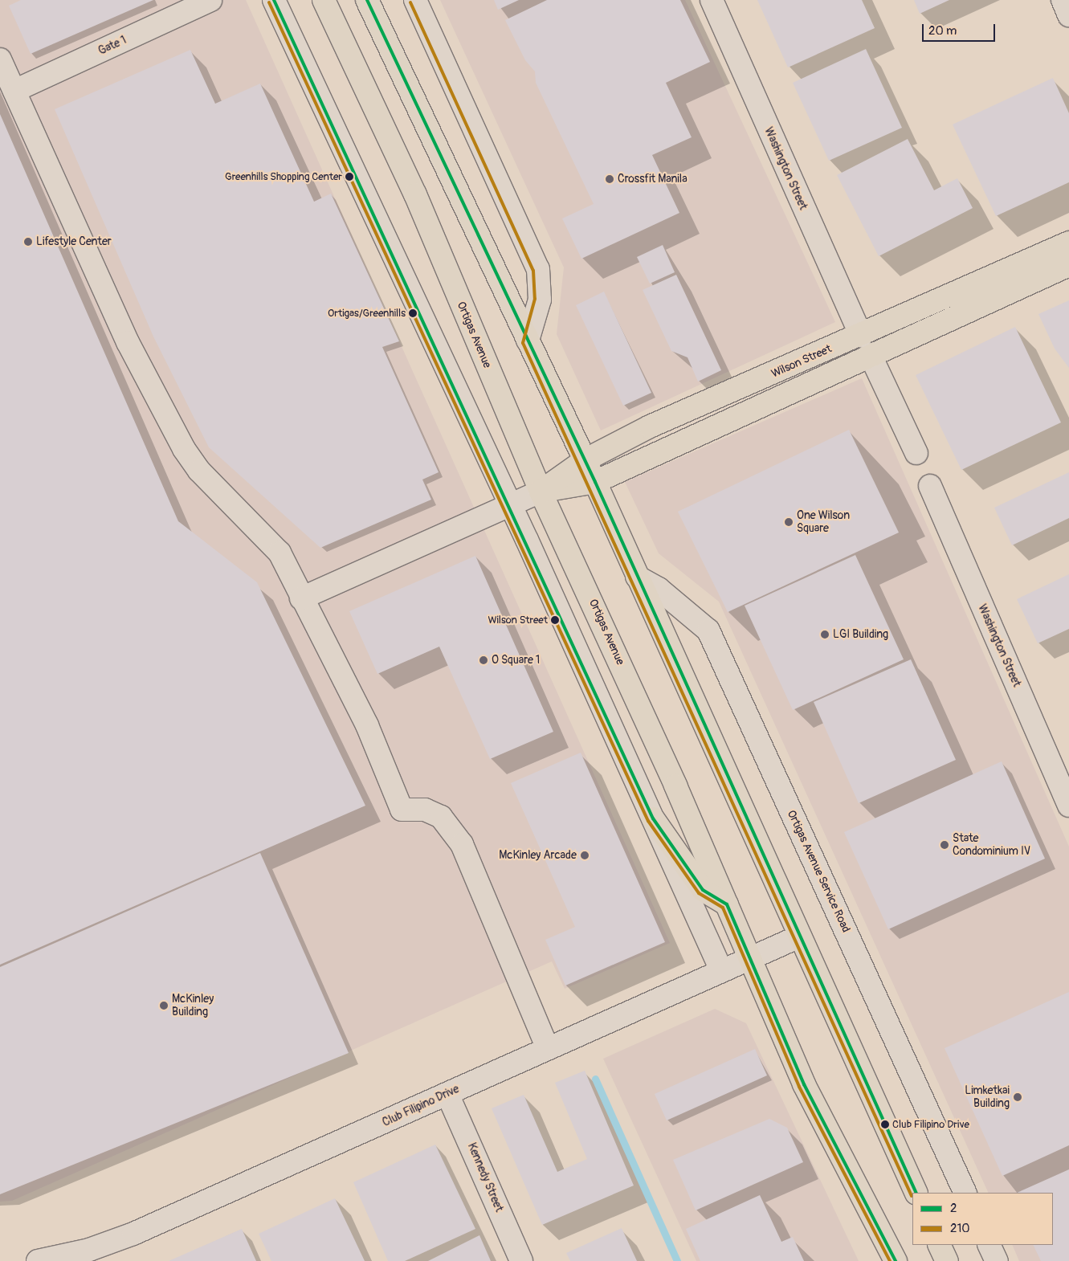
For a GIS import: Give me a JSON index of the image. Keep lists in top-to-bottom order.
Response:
{
  "streets": {
    "main road": ["Ortigas Avenue", "Wilson Street"],
    "street": [
      "Gate 1",
      "Washington Street",
      "Ortigas Avenue Service Road",
      "Club Filipino Drive",
      "Kennedy Street"
    ]
  },
  "crossings": [
    ["Washington Street", "Wilson Street"],
    ["Ortigas Avenue", "Wilson Street"],
    ["Ortigas Avenue", "Club Filipino Drive"],
    ["Club Filipino Drive", "Kennedy Street"]
  ],
  "places": [
    "Greenhills Shopping Center",
    "Crossfit Manila",
    "Lifestyle Center",
    "Ortigas/Greenhills",
    "One Wilson Square",
    "Wilson Street",
    "LGI Building",
    "O Square 1",
    "State Condominium IV",
    "McKinley Arcade",
    "McKinley Building",
    "Limketkai Building",
    "Club Filipino Drive"
  ],
  "lines": ["transit line 2", "transit line 210"],
  "legend": ["2", "210"],
  "scale_bar": "20 m"
}
